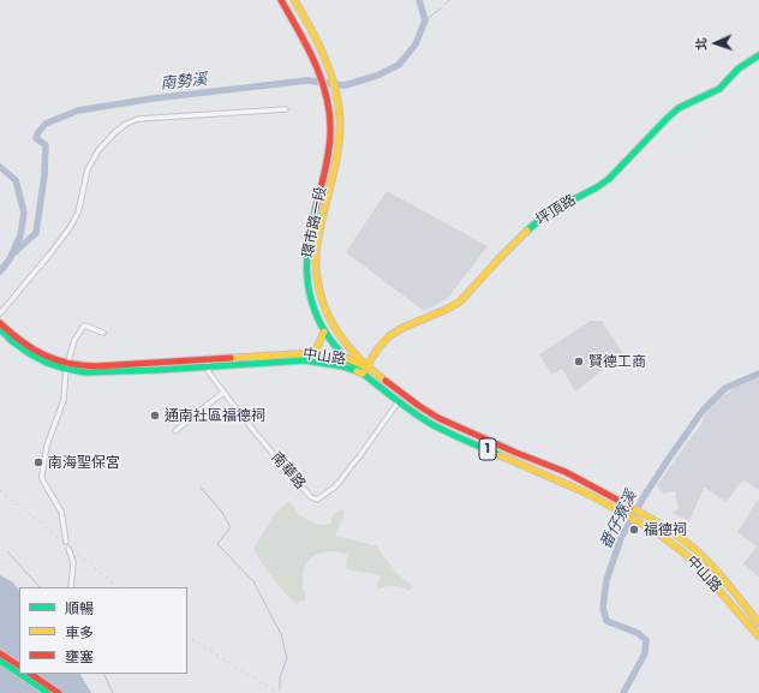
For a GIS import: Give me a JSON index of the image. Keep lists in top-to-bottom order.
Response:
{
  "streets": {
    "main road": [
      "坪頂路",
      "環市路一段",
      "中山路",
      "1"
    ],
    "street": ["南華路"]
  },
  "crossings": [
    ["坪頂路", "環市路一段"],
    ["坪頂路", "中山路"],
    ["環市路一段", "中山路"],
    ["中山路", "南華路"]
  ],
  "water": ["南勢溪", "番仔寮溪"],
  "places": [
    "賢德工商",
    "通南社區福德祠",
    "南海聖保宮",
    "福德祠"
  ],
  "legend": ["順暢", "車多", "壅塞"],
  "north": "left"
}
